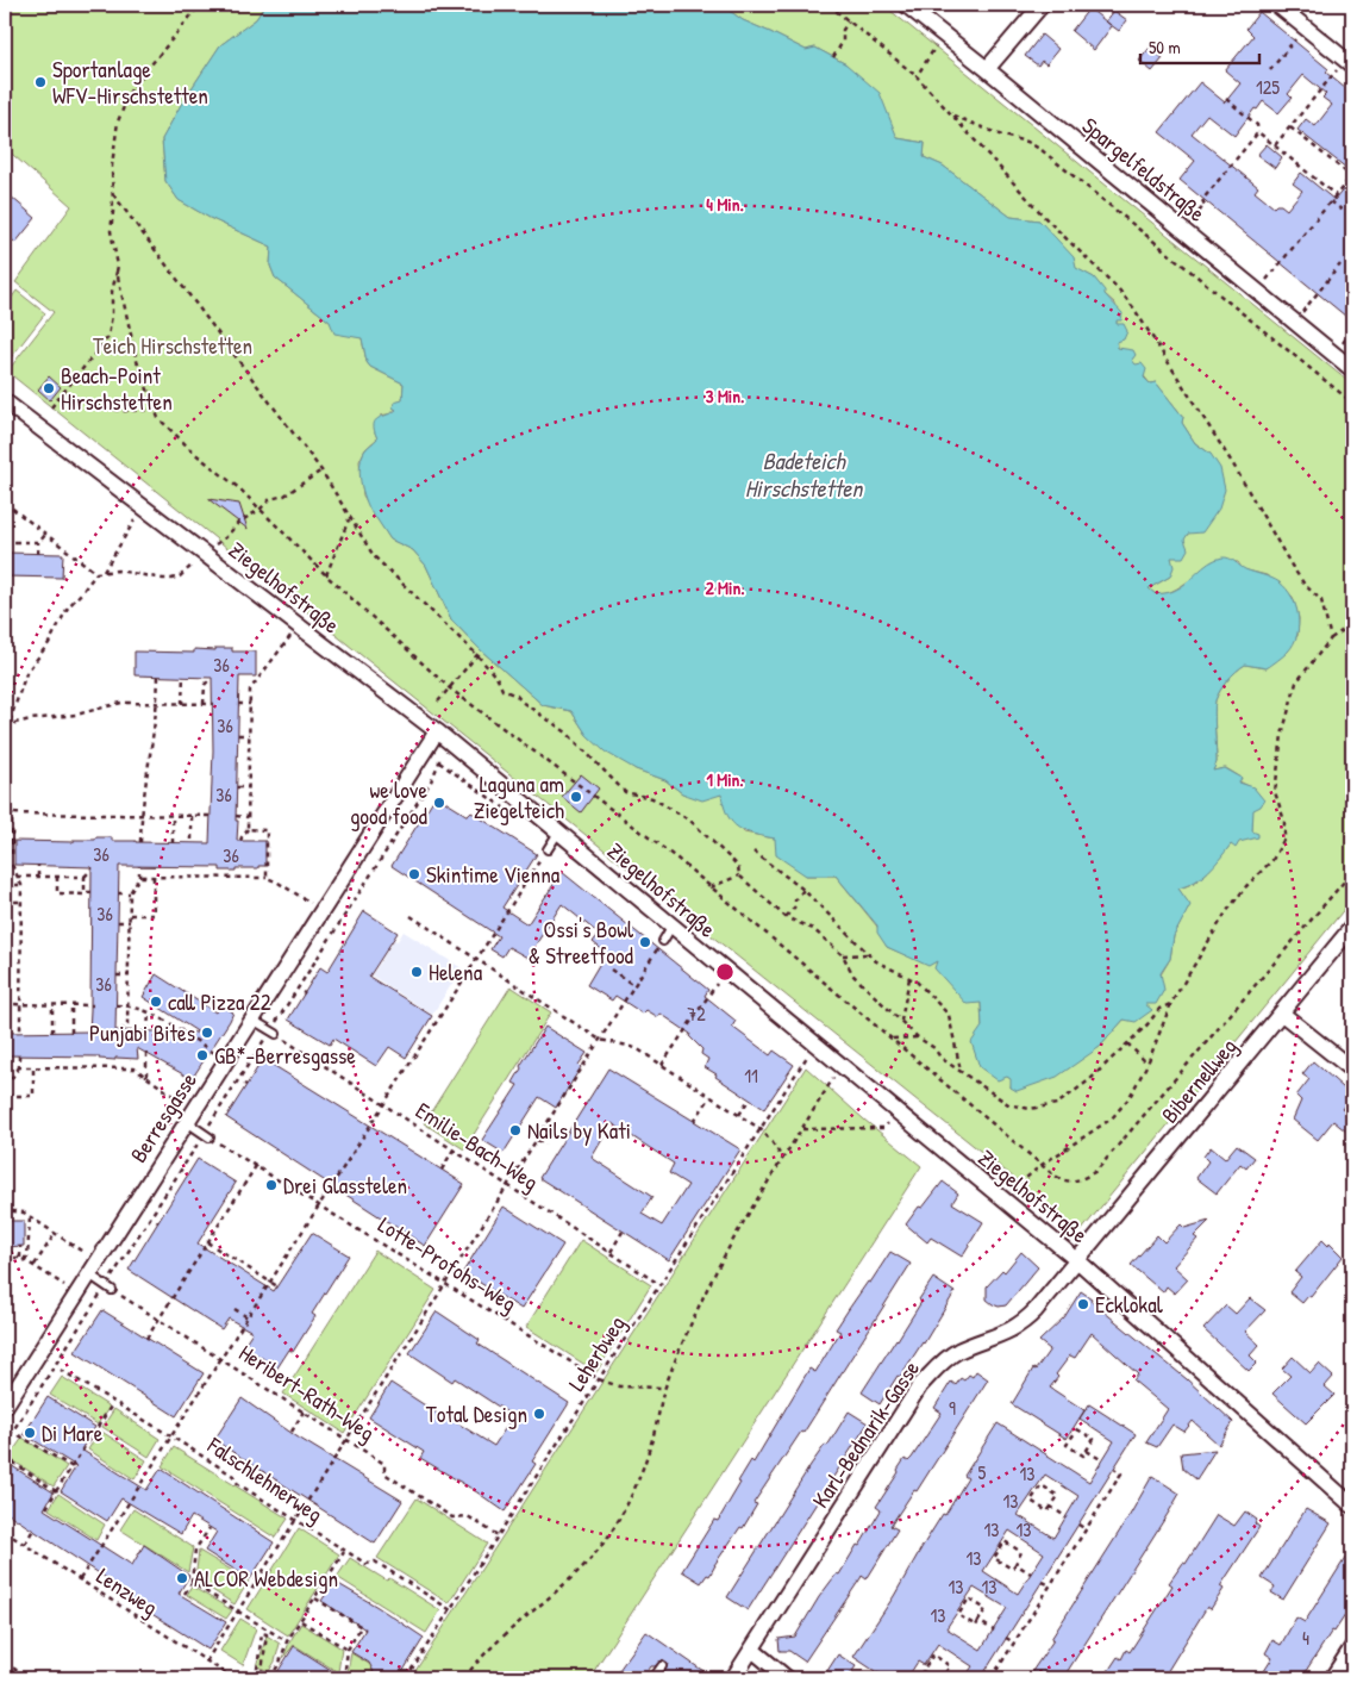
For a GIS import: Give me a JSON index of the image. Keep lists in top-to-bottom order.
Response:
{
  "streets": {
    "street": [
      "Spargelfeldstraße",
      "Ziegelhofstraße",
      "Bibernellweg",
      "Berresgasse",
      "Karl-Bednarik-Gasse"
    ],
    "path": [
      "Emilie-Bach-Weg",
      "Lotte-Profohs-Weg",
      "Leherbweg",
      "Heribert-Rath-Weg",
      "Falschlehnerweg",
      "Lenzweg"
    ]
  },
  "crossings": [
    ["Ziegelhofstraße", "Bibernellweg"],
    ["Ziegelhofstraße", "Berresgasse"],
    ["Ziegelhofstraße", "Leherbweg"],
    ["Ziegelhofstraße", "Karl-Bednarik-Gasse"],
    ["Bibernellweg", "Karl-Bednarik-Gasse"],
    ["Emilie-Bach-Weg", "Leherbweg"],
    ["Lotte-Profohs-Weg", "Leherbweg"],
    ["Leherbweg", "Heribert-Rath-Weg"],
    ["Leherbweg", "Falschlehnerweg"]
  ],
  "water": ["Badeteich Hirschstetten"],
  "parks": ["Teich Hirschstetten"],
  "places": [
    "Sportanlage WFV-Hirschstetten",
    "Beach-Point Hirschstetten",
    "Laguna am Ziegelteich",
    "we love good food",
    "Skintime Vienna",
    "Ossi's Bowl & Streetfood",
    "Helena",
    "call Pizza 22",
    "Punjabi Bites",
    "GB*-Berresgasse",
    "Nails by Kati",
    "Drei Glasstelen",
    "Ecklokal",
    "Total Design",
    "Di Mare",
    "ALCOR Webdesign"
  ],
  "house_numbers": [
    "125",
    "36",
    "36",
    "36",
    "36",
    "36",
    "36",
    "36",
    "72",
    "11",
    "9",
    "5",
    "13",
    "13",
    "13",
    "13",
    "13",
    "13",
    "13",
    "13",
    "4"
  ],
  "scale_bar": "50 m",
  "rings": [
    "4 Min.",
    "3 Min.",
    "2 Min.",
    "1 Min."
  ]
}
